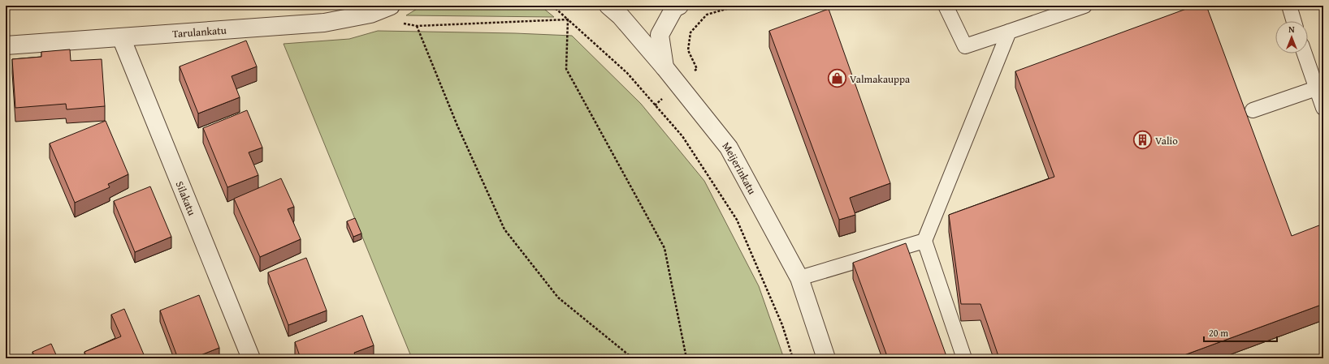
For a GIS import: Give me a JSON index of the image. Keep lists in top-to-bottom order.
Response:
{
  "streets": {
    "street": ["Tarulankatu", "Meijerinkatu", "Silakatu"]
  },
  "crossings": [
    ["Tarulankatu", "Silakatu"]
  ],
  "places": {
    "shop": ["Valmakauppa"],
    "building": ["Valio"]
  },
  "scale_bar": "20 m",
  "north": "top"
}
